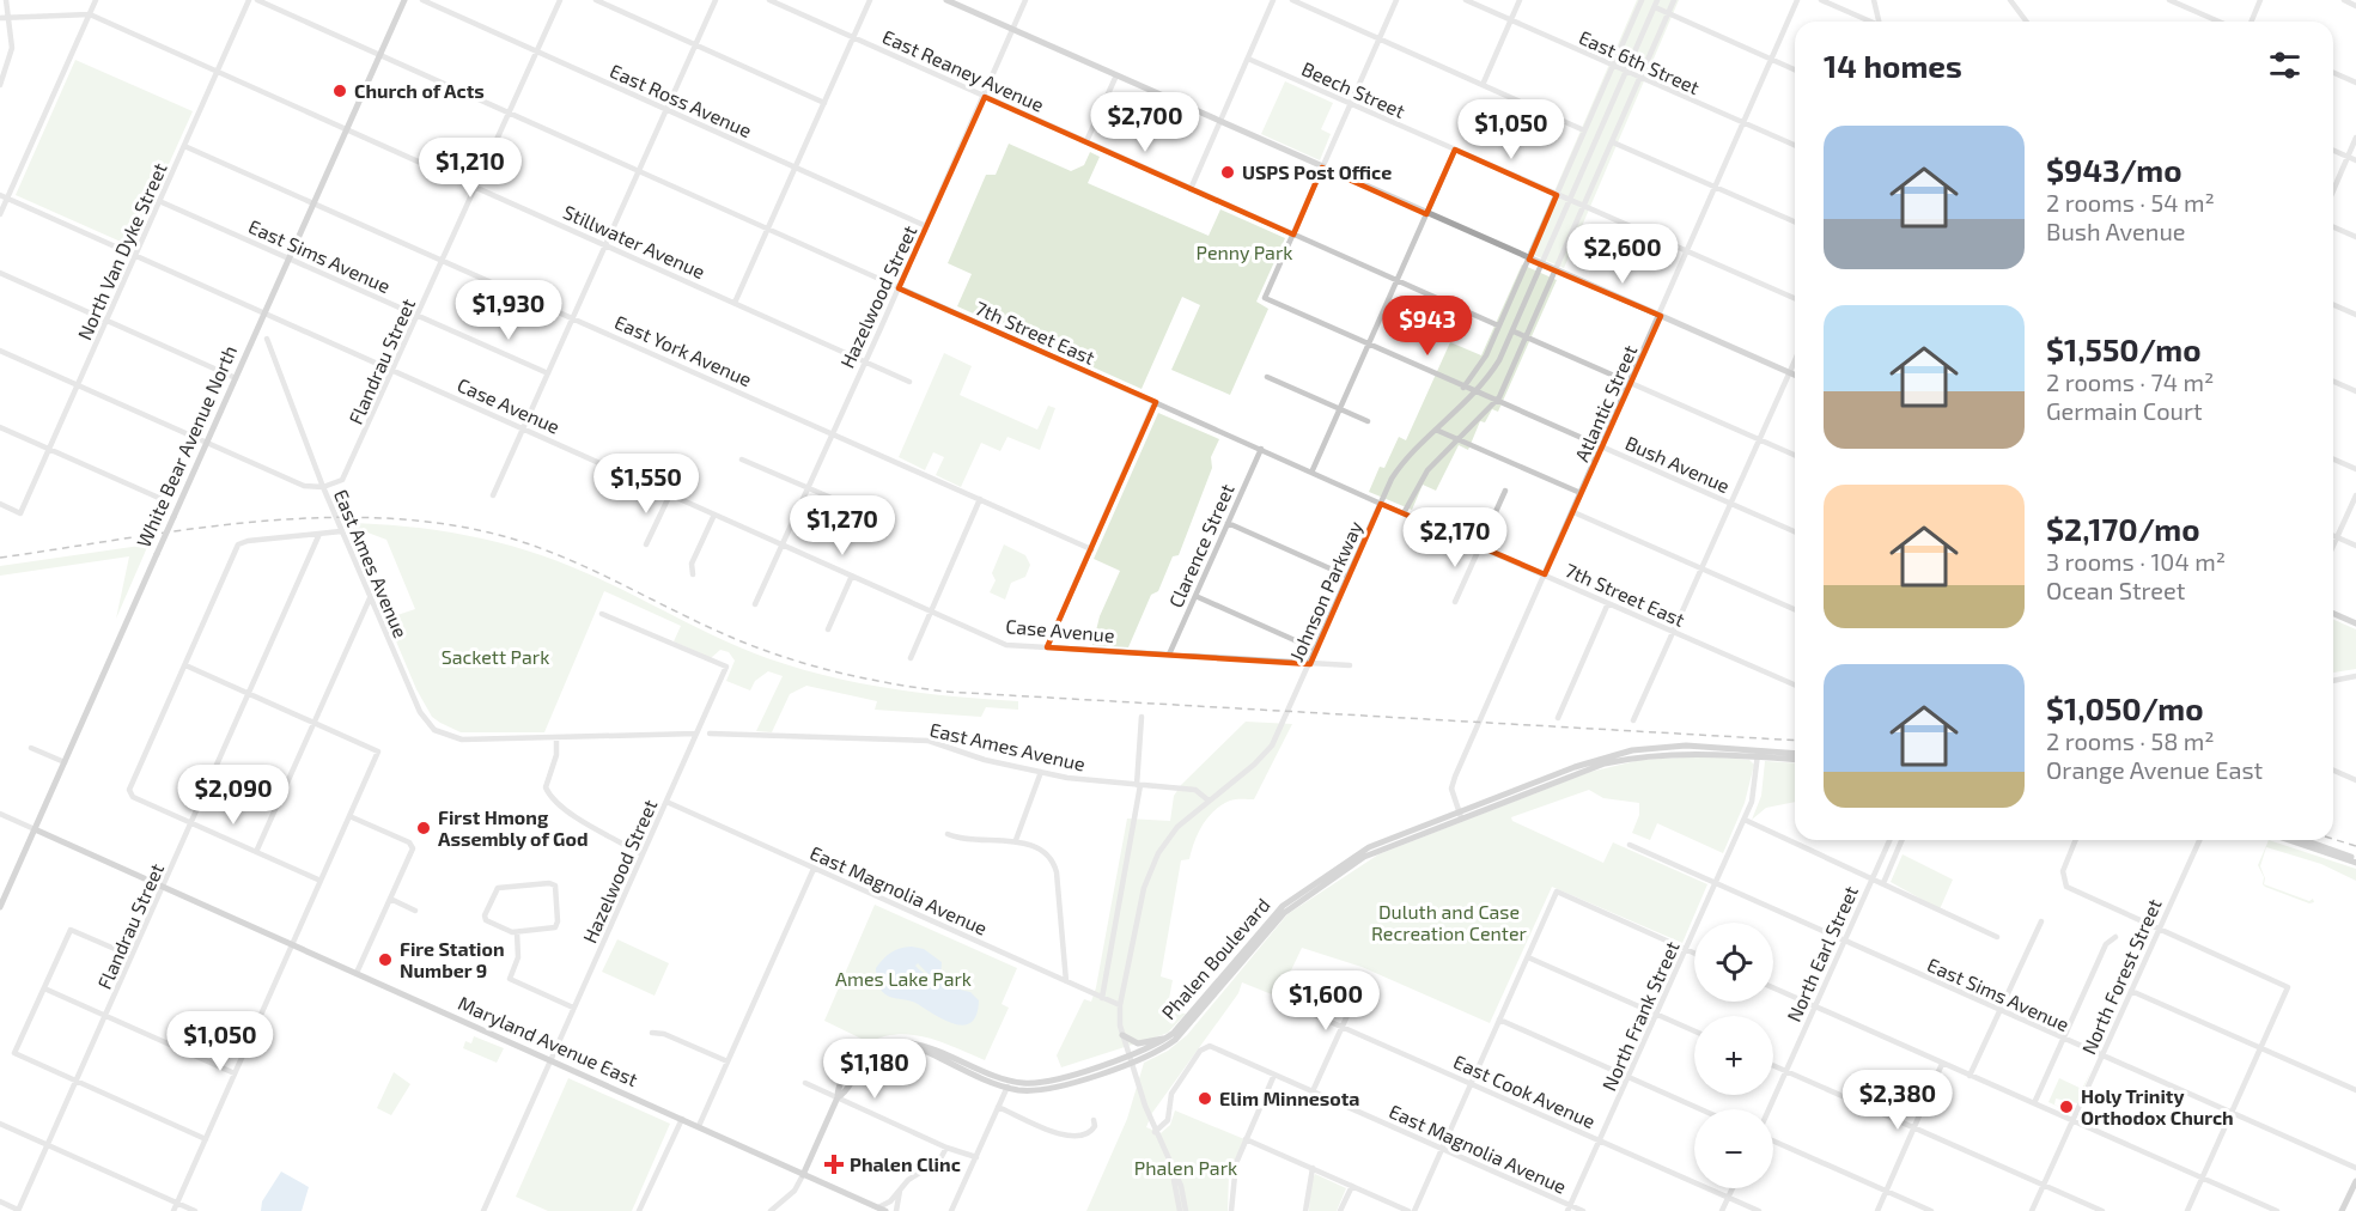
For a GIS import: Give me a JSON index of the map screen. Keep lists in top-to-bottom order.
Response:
{
  "streets": {
    "main road": ["White Bear Avenue North", "Phalen Boulevard", "Maryland Avenue East"],
    "street": [
      "East 6th Street",
      "East Reaney Avenue",
      "Beech Street",
      "East Ross Avenue",
      "Stillwater Avenue",
      "North Van Dyke Street",
      "East Sims Avenue",
      "Hazelwood Street",
      "7th Street East",
      "East York Avenue",
      "Flandrau Street",
      "Atlantic Street",
      "Case Avenue",
      "Bush Avenue",
      "Clarence Street",
      "East Ames Avenue",
      "Johnson Parkway",
      "East Magnolia Avenue",
      "North Earl Street",
      "North Forest Street",
      "North Frank Street",
      "East Cook Avenue"
    ]
  },
  "crossings": [
    ["East 6th Street", "Atlantic Street"],
    ["East 6th Street", "Johnson Parkway"],
    ["East Reaney Avenue", "Hazelwood Street"],
    ["East Reaney Avenue", "Bush Avenue"],
    ["Beech Street", "Atlantic Street"],
    ["Beech Street", "Johnson Parkway"],
    ["East Ross Avenue", "Hazelwood Street"],
    ["East Ross Avenue", "Flandrau Street"],
    ["Stillwater Avenue", "North Van Dyke Street"],
    ["Stillwater Avenue", "Hazelwood Street"],
    ["Stillwater Avenue", "Flandrau Street"],
    ["Stillwater Avenue", "White Bear Avenue North"],
    ["North Van Dyke Street", "East Sims Avenue"],
    ["North Van Dyke Street", "East York Avenue"],
    ["North Van Dyke Street", "Case Avenue"],
    ["North Van Dyke Street", "East Ames Avenue"],
    ["East Sims Avenue", "Flandrau Street"],
    ["East Sims Avenue", "White Bear Avenue North"],
    ["East Sims Avenue", "North Earl Street"],
    ["East Sims Avenue", "North Forest Street"],
    ["East Sims Avenue", "North Frank Street"],
    ["Hazelwood Street", "7th Street East"],
    ["Hazelwood Street", "East York Avenue"],
    ["Hazelwood Street", "Case Avenue"],
    ["Hazelwood Street", "East Ames Avenue"],
    ["Hazelwood Street", "East Magnolia Avenue"],
    ["Hazelwood Street", "Maryland Avenue East"],
    ["7th Street East", "Flandrau Street"],
    ["7th Street East", "Atlantic Street"],
    ["7th Street East", "White Bear Avenue North"],
    ["7th Street East", "Clarence Street"],
    ["7th Street East", "Johnson Parkway"],
    ["East York Avenue", "Flandrau Street"],
    ["East York Avenue", "White Bear Avenue North"],
    ["Flandrau Street", "Case Avenue"],
    ["Flandrau Street", "East Ames Avenue"],
    ["Flandrau Street", "Maryland Avenue East"],
    ["Atlantic Street", "Bush Avenue"],
    ["Atlantic Street", "Phalen Boulevard"],
    ["Case Avenue", "White Bear Avenue North"],
    ["Case Avenue", "Clarence Street"],
    ["Case Avenue", "Johnson Parkway"],
    ["White Bear Avenue North", "East Ames Avenue"],
    ["White Bear Avenue North", "Maryland Avenue East"],
    ["Bush Avenue", "Johnson Parkway"],
    ["East Ames Avenue", "Johnson Parkway"],
    ["Johnson Parkway", "East Magnolia Avenue"],
    ["Johnson Parkway", "Phalen Boulevard"],
    ["East Magnolia Avenue", "North Frank Street"],
    ["Phalen Boulevard", "North Frank Street"],
    ["Phalen Boulevard", "Maryland Avenue East"],
    ["North Frank Street", "East Cook Avenue"]
  ],
  "parks": [
    "Penny Park",
    "Sackett Park",
    "Duluth and Case Recreation Center",
    "Ames Lake Park",
    "Phalen Park"
  ],
  "places": {
    "other": [
      "Church of Acts",
      "USPS Post Office",
      "First Hmong Assembly of God",
      "Fire Station Number 9",
      "Elim Minnesota",
      "Holy Trinity Orthodox Church"
    ],
    "health": ["Phalen Clinc"]
  },
  "page": {
    "heading": "14 homes",
    "price": [
      "$2,700",
      "$1,050",
      "$1,210",
      "$2,600",
      "$1,930",
      "$943",
      "$1,550",
      "$1,270",
      "$2,170",
      "$2,090",
      "$1,600",
      "$1,050",
      "$1,180",
      "$2,380"
    ],
    "list": [
      {
        "name": "$943/mo",
        "note": "2 rooms · 54 m² · Bush Avenue"
      },
      {
        "name": "$1,550/mo",
        "note": "2 rooms · 74 m² · Germain Court"
      },
      {
        "name": "$2,170/mo",
        "note": "3 rooms · 104 m² · Ocean Street"
      },
      {
        "name": "$1,050/mo",
        "note": "2 rooms · 58 m² · Orange Avenue East"
      }
    ],
    "map_buttons": ["+", "−"]
  }
}
